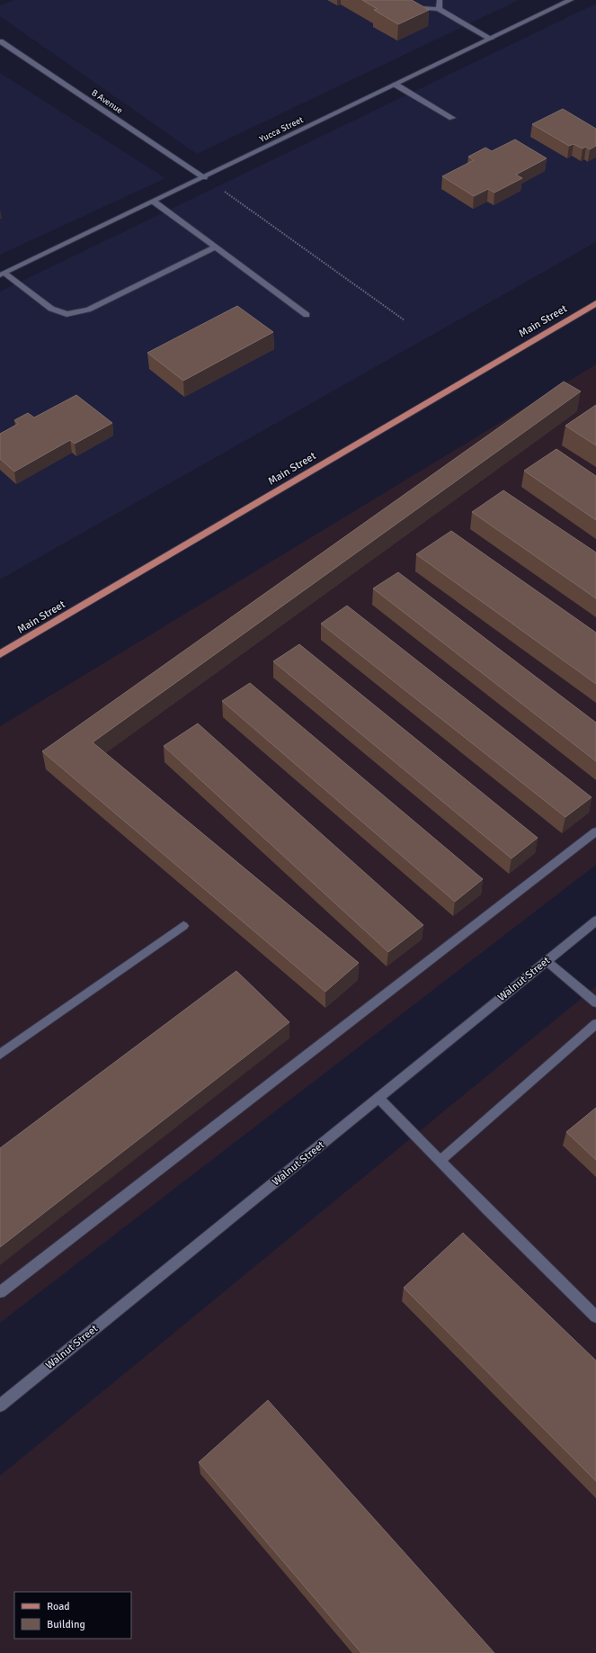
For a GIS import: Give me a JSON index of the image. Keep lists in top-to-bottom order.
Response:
{
  "streets": {
    "main road": ["Main Street"],
    "street": ["B Avenue", "Yucca Street", "Walnut Street"]
  },
  "crossings": [
    ["B Avenue", "Yucca Street"]
  ],
  "legend": ["Road", "Building"]
}
